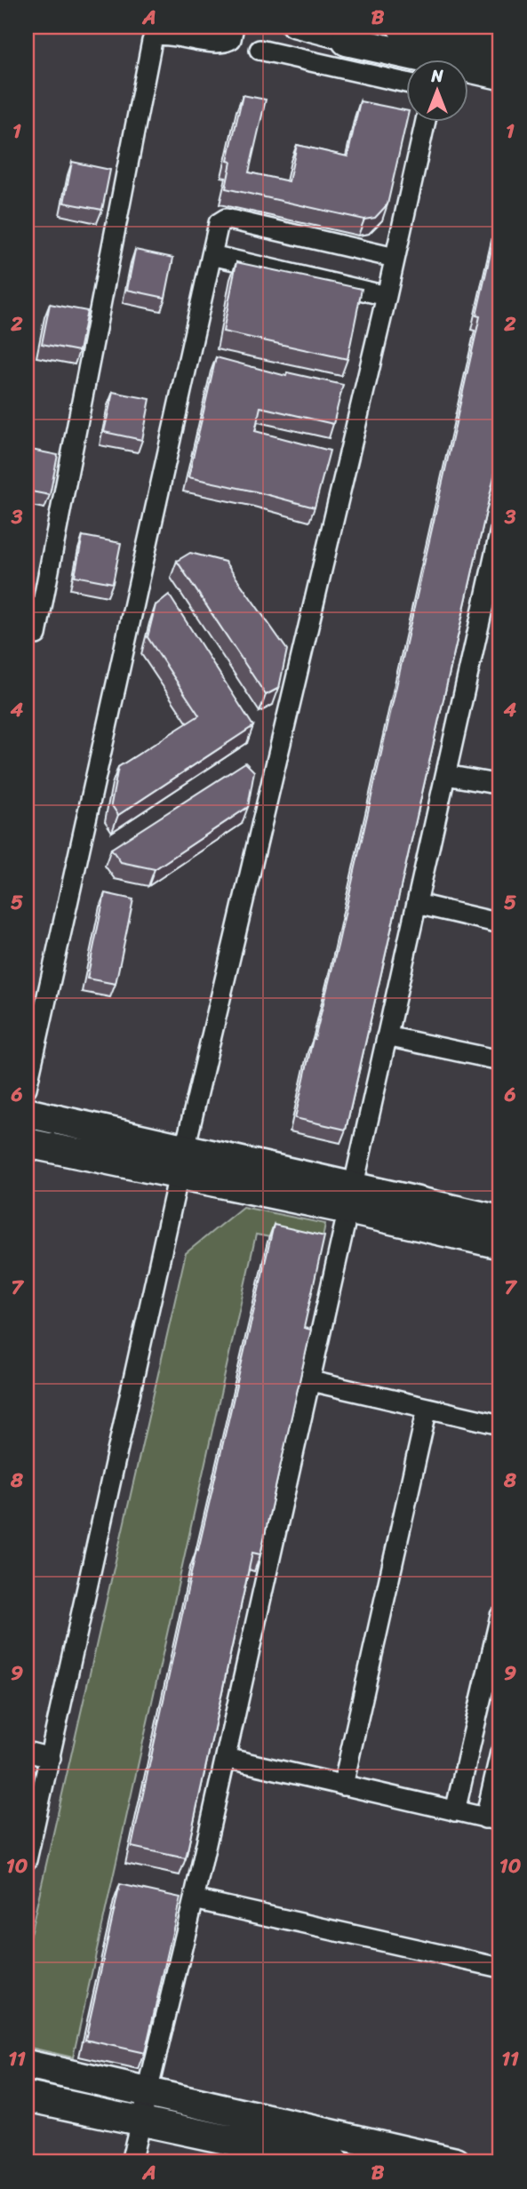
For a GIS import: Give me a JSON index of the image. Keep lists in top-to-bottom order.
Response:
{
  "north": "top",
  "grid": {
    "columns": ["A", "B"],
    "rows": [
      "1",
      "2",
      "3",
      "4",
      "5",
      "6",
      "7",
      "8",
      "9",
      "10",
      "11"
    ]
  }
}
